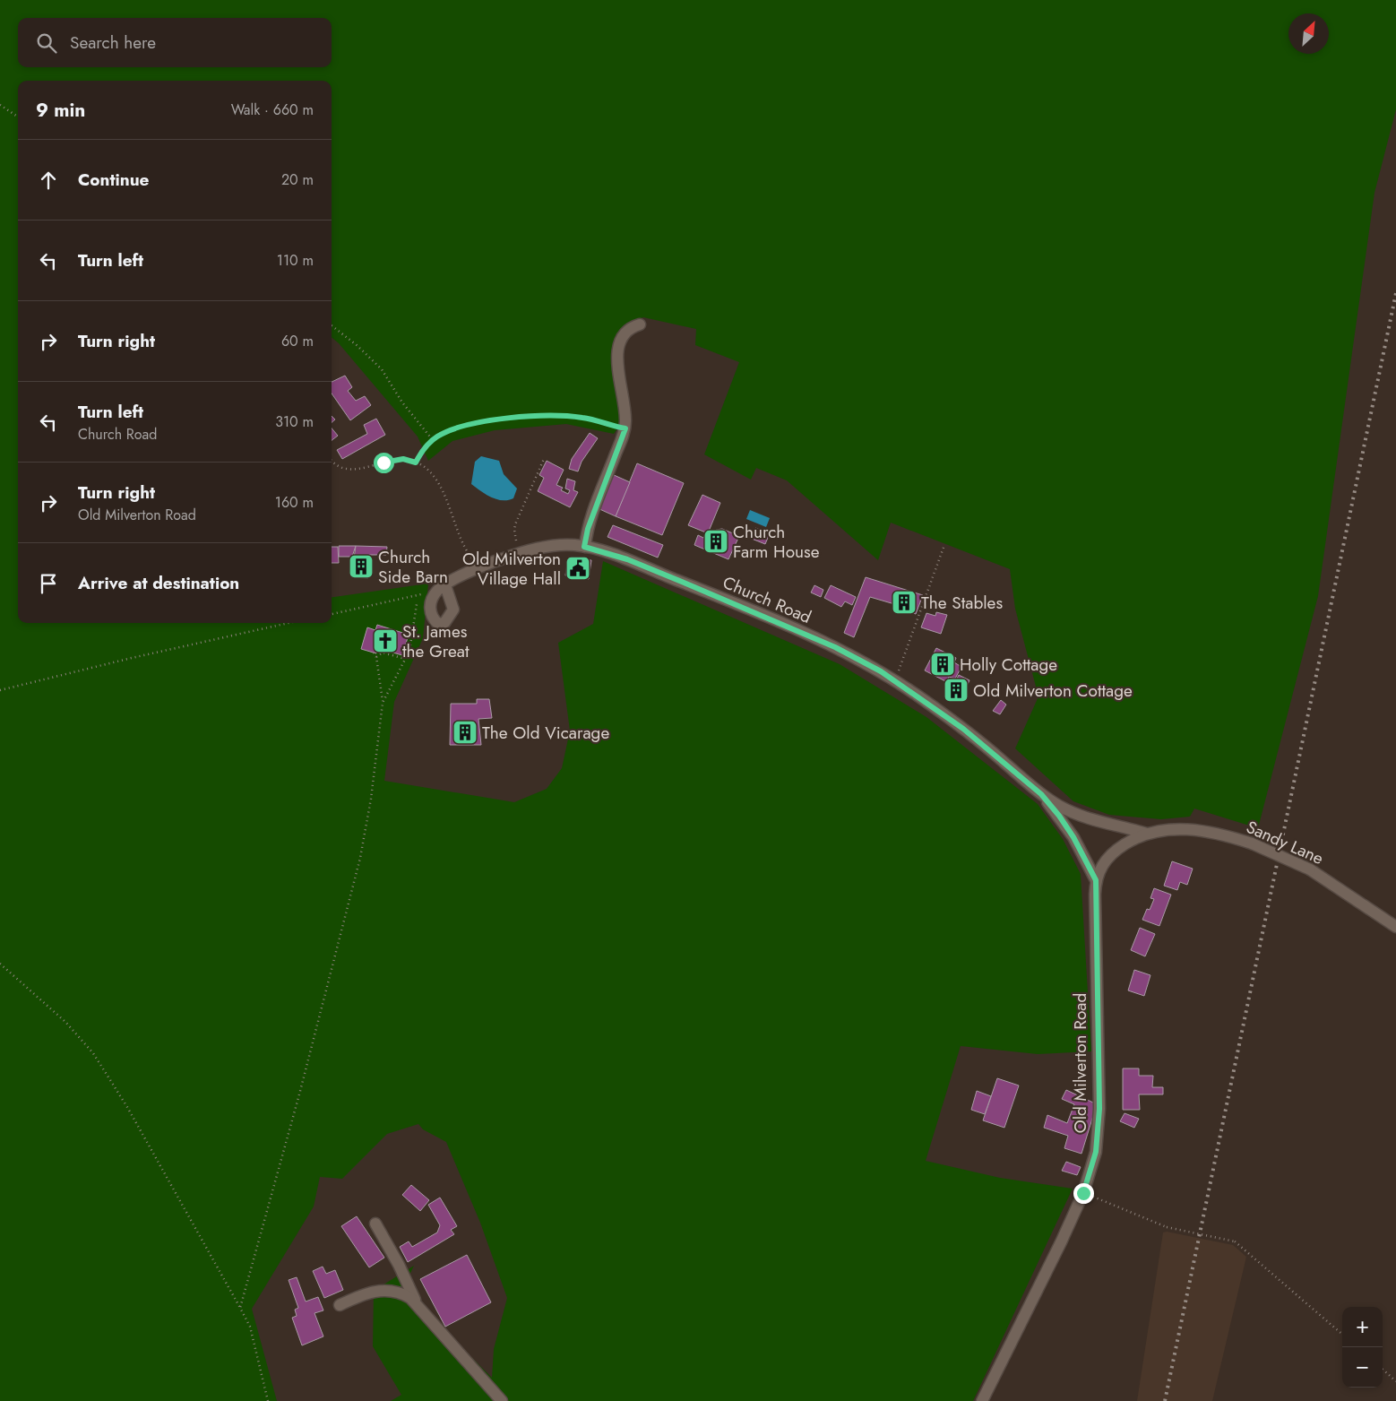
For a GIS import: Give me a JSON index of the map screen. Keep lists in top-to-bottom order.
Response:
{
  "streets": {
    "street": ["Church Road", "Sandy Lane", "Old Milverton Road"]
  },
  "crossings": [
    ["Church Road", "Sandy Lane"],
    ["Church Road", "Old Milverton Road"],
    ["Sandy Lane", "Old Milverton Road"]
  ],
  "places": {
    "building": [
      "Church Farm House",
      "Church Side Barn",
      "The Stables",
      "Holly Cottage",
      "Old Milverton Cottage",
      "The Old Vicarage"
    ],
    "public building": ["Old Milverton Village Hall"],
    "church": ["St. James the Great"]
  },
  "north": "top right",
  "page": {
    "search": "Search here",
    "heading": ["9 min", "Walk · 660 m"],
    "list": [
      ["Continue", "20 m"],
      ["Turn left", "110 m"],
      ["Turn right", "60 m"],
      ["Turn left", "Church Road", "310 m"],
      ["Turn right", "Old Milverton Road", "160 m"],
      "Arrive at destination"
    ],
    "map_buttons": ["+", "−"]
  }
}
